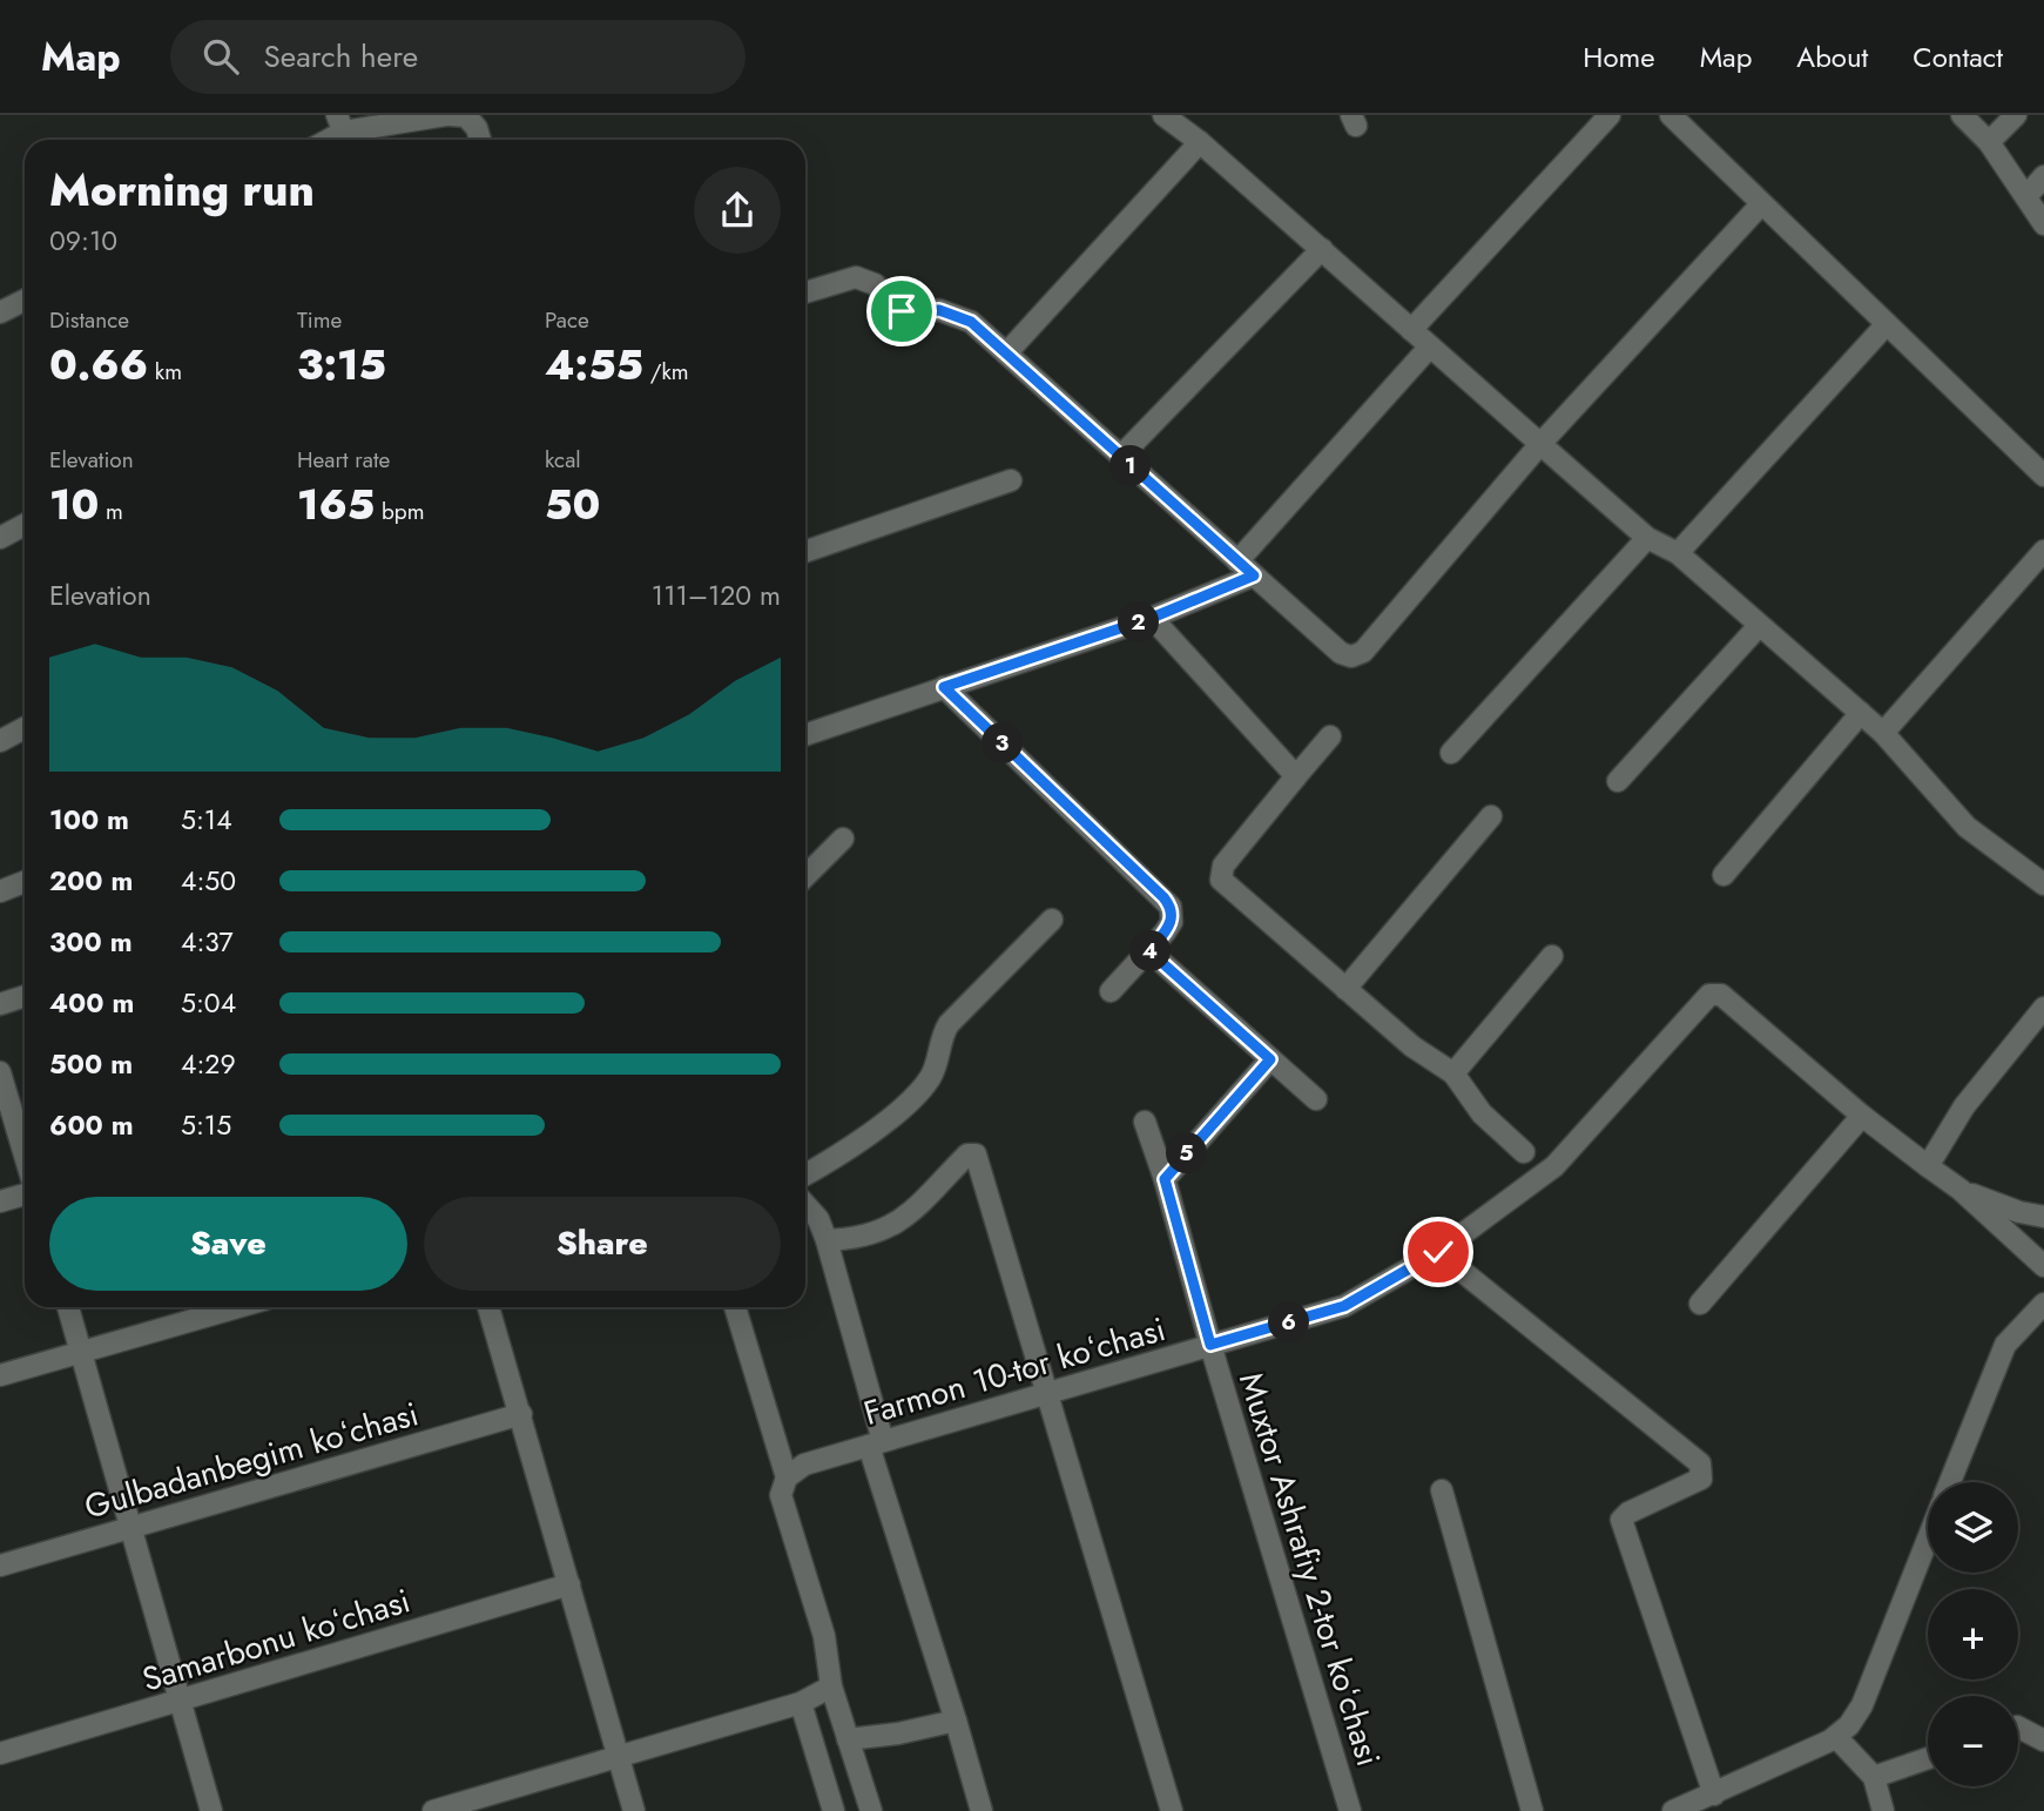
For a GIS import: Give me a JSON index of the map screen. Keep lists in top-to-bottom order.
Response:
{
  "streets": {
    "street": [
      "Farmon 10-tor koʻchasi",
      "Gulbadanbegim koʻchasi",
      "Muxtor Ashrafiy 2-tor koʻchasi",
      "Samarbonu koʻchasi"
    ]
  },
  "crossings": [
    ["Farmon 10-tor koʻchasi", "Muxtor Ashrafiy 2-tor koʻchasi"]
  ],
  "page": {
    "header": "Map",
    "search": "Search here",
    "nav": [
      "Home",
      "Map",
      "About",
      "Contact"
    ],
    "heading": ["Morning run", "09:10"],
    "stats": [
      ["Distance", "0.66 km"],
      ["Time", "3:15"],
      ["Pace", "4:55 /km"],
      ["Elevation", "10 m"],
      ["Heart rate", "165 bpm"],
      ["kcal", "50"]
    ],
    "pins": [
      "1",
      "2",
      "3",
      "4",
      "5",
      "6"
    ],
    "chart": ["Elevation", "111–120 m"],
    "list": [
      {
        "name": "100 m",
        "note": "5:14"
      },
      {
        "name": "200 m",
        "note": "4:50"
      },
      {
        "name": "300 m",
        "note": "4:37"
      },
      {
        "name": "400 m",
        "note": "5:04"
      },
      {
        "name": "500 m",
        "note": "4:29"
      },
      {
        "name": "600 m",
        "note": "5:15"
      }
    ],
    "buttons": ["Save", "Share"],
    "map_buttons": ["+", "−"]
  }
}
